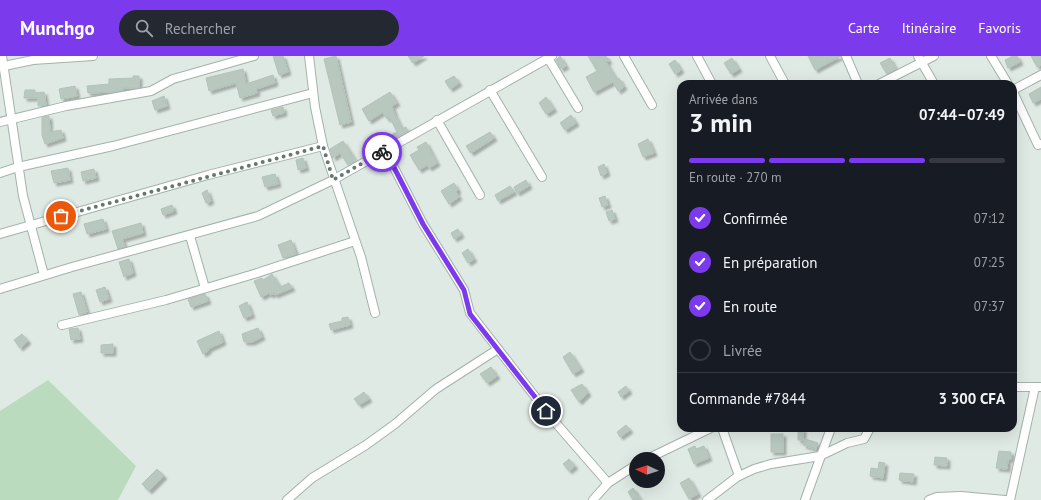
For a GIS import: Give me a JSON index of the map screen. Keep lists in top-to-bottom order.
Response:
{
  "north": "left",
  "page": {
    "header": "Munchgo",
    "search": "Rechercher",
    "nav": ["Carte", "Itinéraire", "Favoris"],
    "heading": ["3 min", "Arrivée dans", "07:44–07:49"],
    "panel": ["Commande #7844", "3 300 CFA"],
    "bar": "En route · 270 m",
    "list": [
      ["Confirmée", "07:12"],
      ["En préparation", "07:25"],
      ["En route", "07:37"],
      "Livrée"
    ]
  }
}
